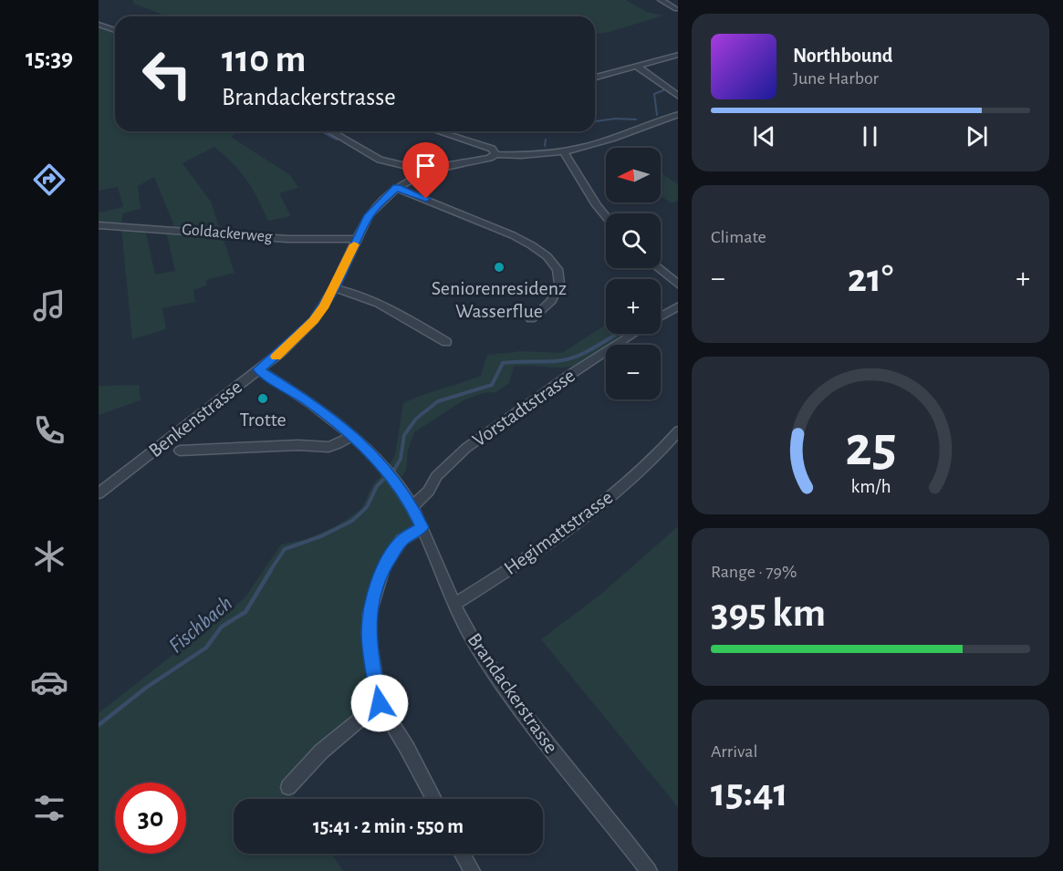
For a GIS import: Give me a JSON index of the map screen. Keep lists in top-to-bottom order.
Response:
{
  "streets": {
    "street": [
      "Goldackerweg",
      "Vorstadtstrasse",
      "Benkenstrasse",
      "Hegimattstrasse",
      "Brandackerstrasse"
    ]
  },
  "crossings": [
    ["Goldackerweg", "Benkenstrasse"],
    ["Vorstadtstrasse", "Brandackerstrasse"],
    ["Benkenstrasse", "Brandackerstrasse"],
    ["Hegimattstrasse", "Brandackerstrasse"]
  ],
  "water": ["Fischbach"],
  "places": ["Seniorenresidenz Wasserflue", "Trotte"],
  "north": "left",
  "page": {
    "tabs": "15:39",
    "turn": ["110 m", "Brandackerstrasse"],
    "song": ["Northbound", "June Harbor"],
    "map_buttons": ["+", "−"],
    "tile": [
      "Climate",
      ["Range · 79%", "395 km"],
      ["Arrival", "15:41"]
    ],
    "heat": ["−", "21°", "+"],
    "limit": "30",
    "trip": "15:41 · 2 min · 550 m",
    "gauge": ["25", "km/h"]
  }
}
